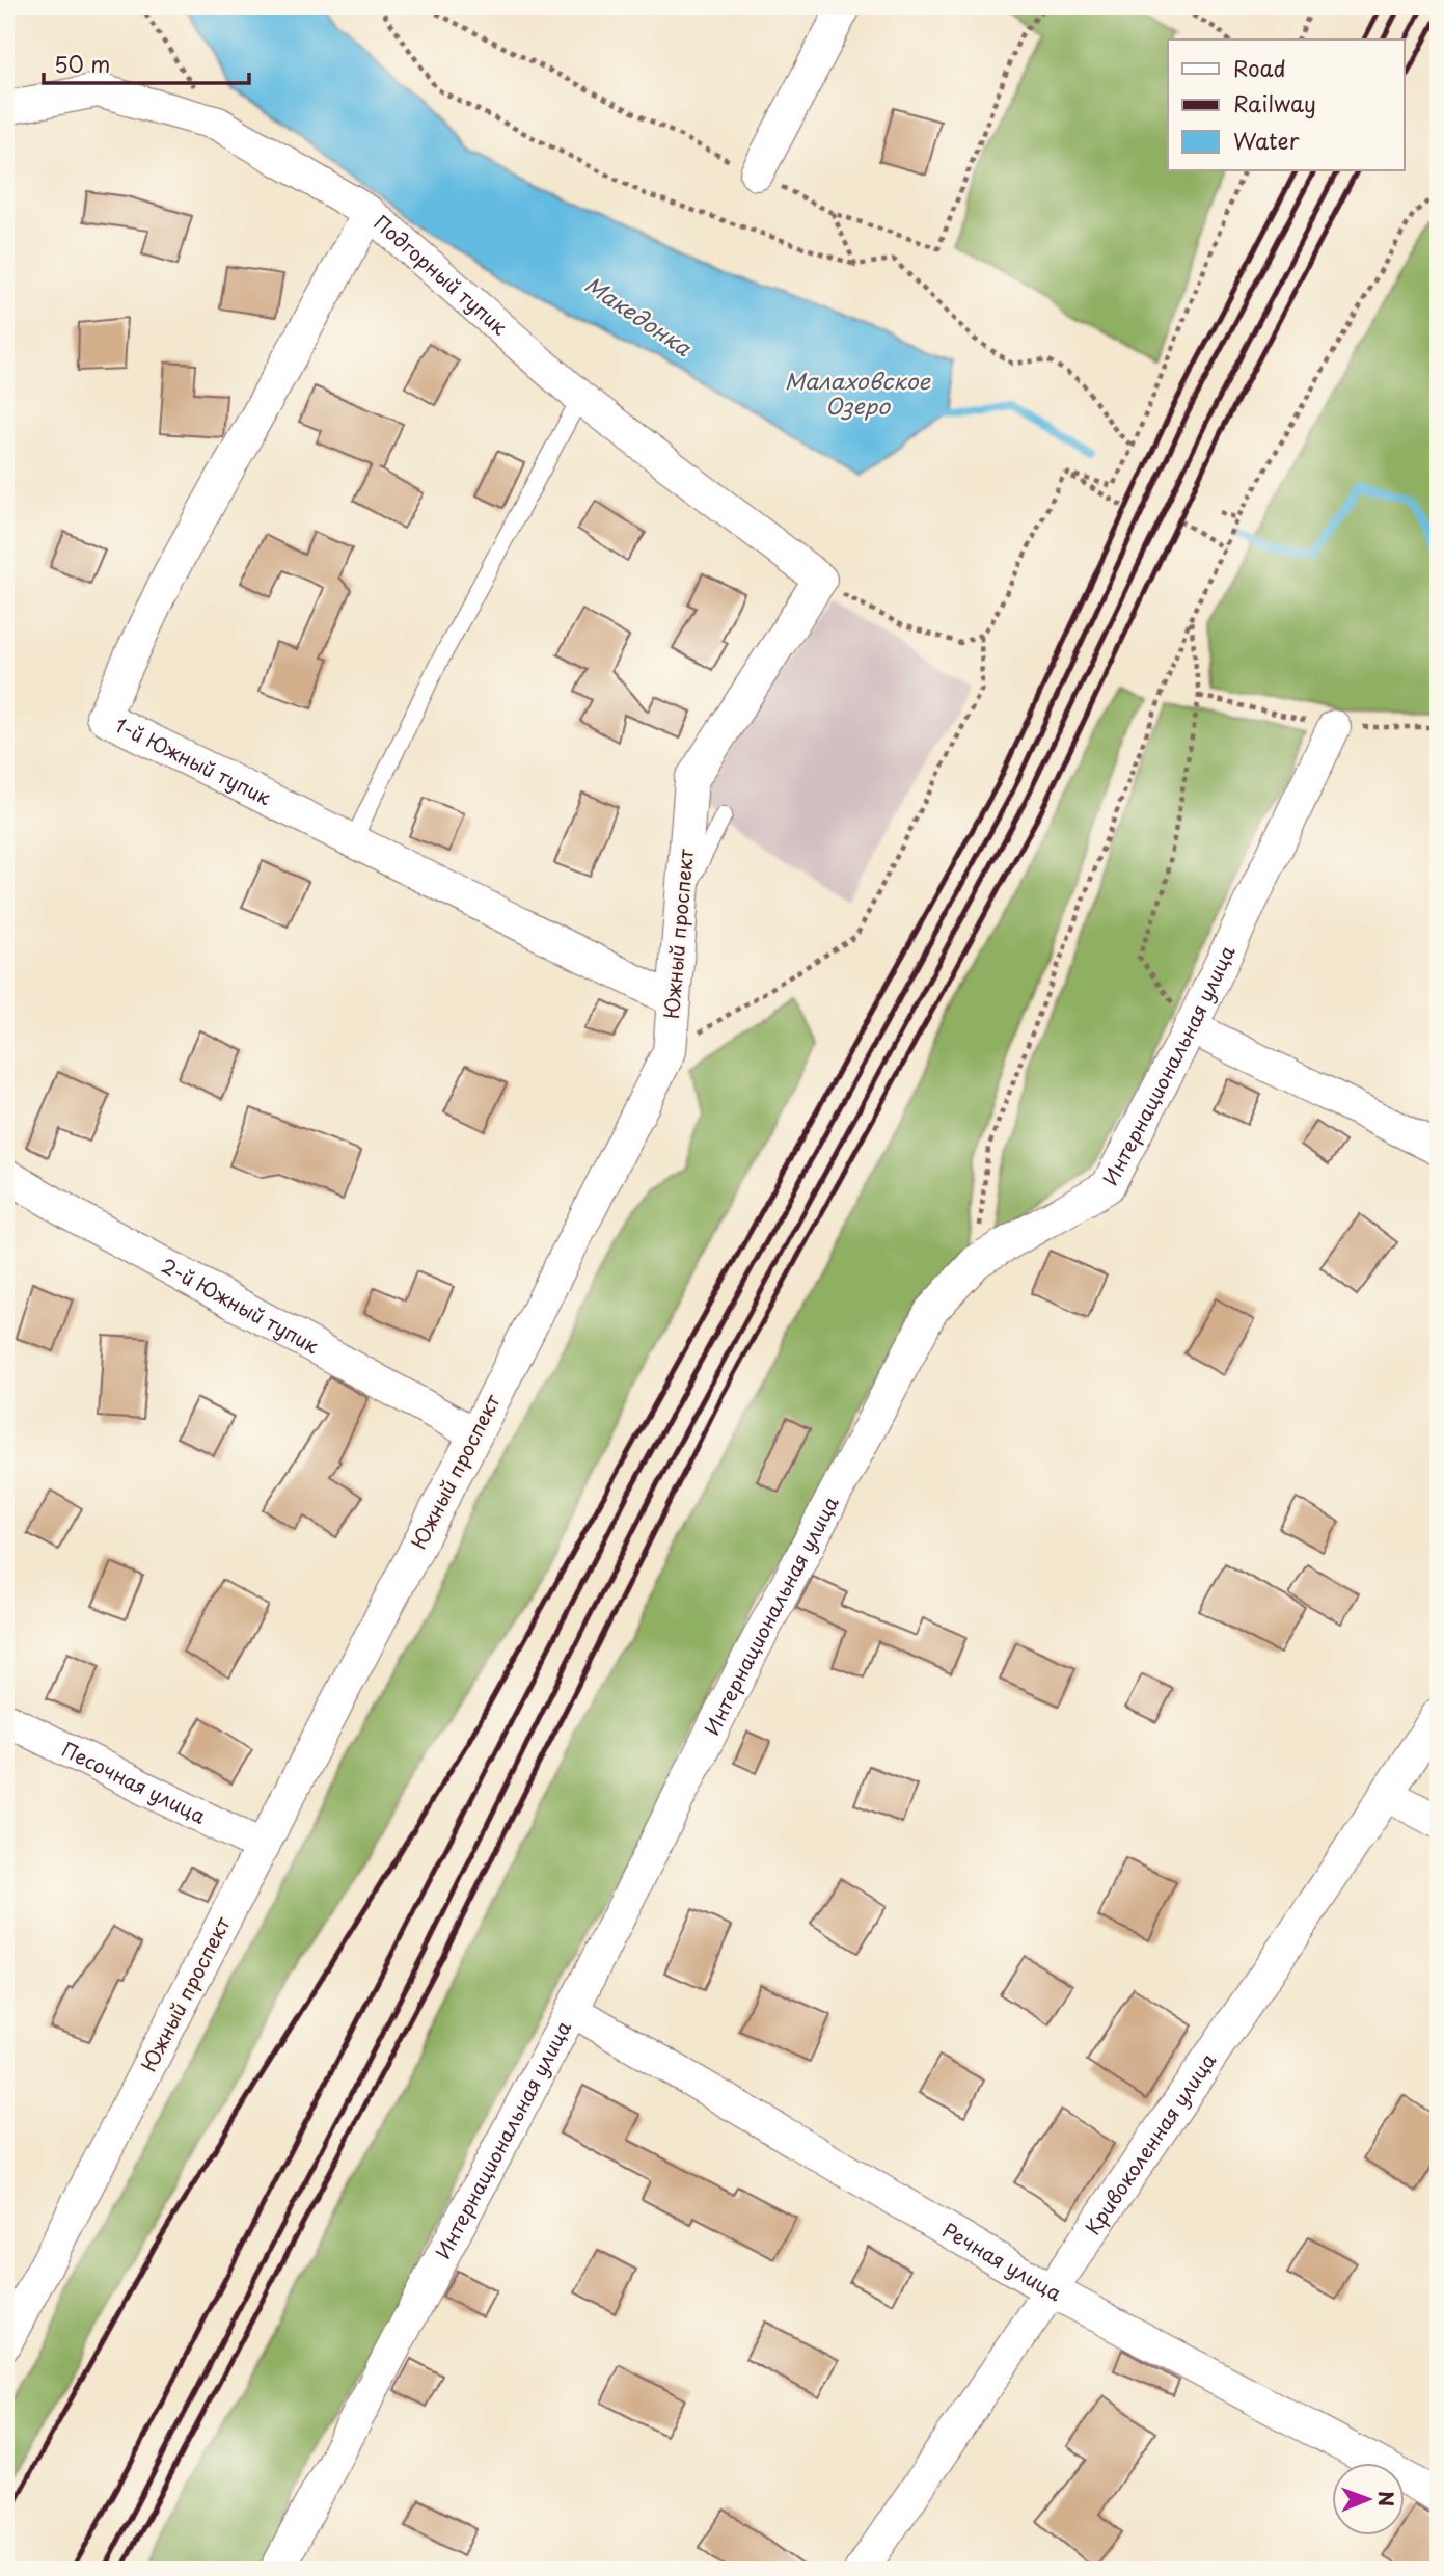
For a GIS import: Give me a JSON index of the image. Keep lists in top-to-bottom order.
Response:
{
  "streets": {
    "street": [
      "Подгорный тупик",
      "1-й Южный тупик",
      "Южный проспект",
      "Интернациональная улица",
      "2-й Южный тупик",
      "Песочная улица",
      "Кривоколенная улица",
      "Речная улица"
    ]
  },
  "crossings": [
    ["Подгорный тупик", "1-й Южный тупик"],
    ["Подгорный тупик", "Южный проспект"],
    ["1-й Южный тупик", "Южный проспект"],
    ["Южный проспект", "2-й Южный тупик"],
    ["Южный проспект", "Песочная улица"],
    ["Интернациональная улица", "Речная улица"],
    ["Кривоколенная улица", "Речная улица"]
  ],
  "water": ["Македонка", "Малаховское Озеро"],
  "legend": ["Road", "Railway", "Water"],
  "scale_bar": "50 m",
  "north": "right"
}
